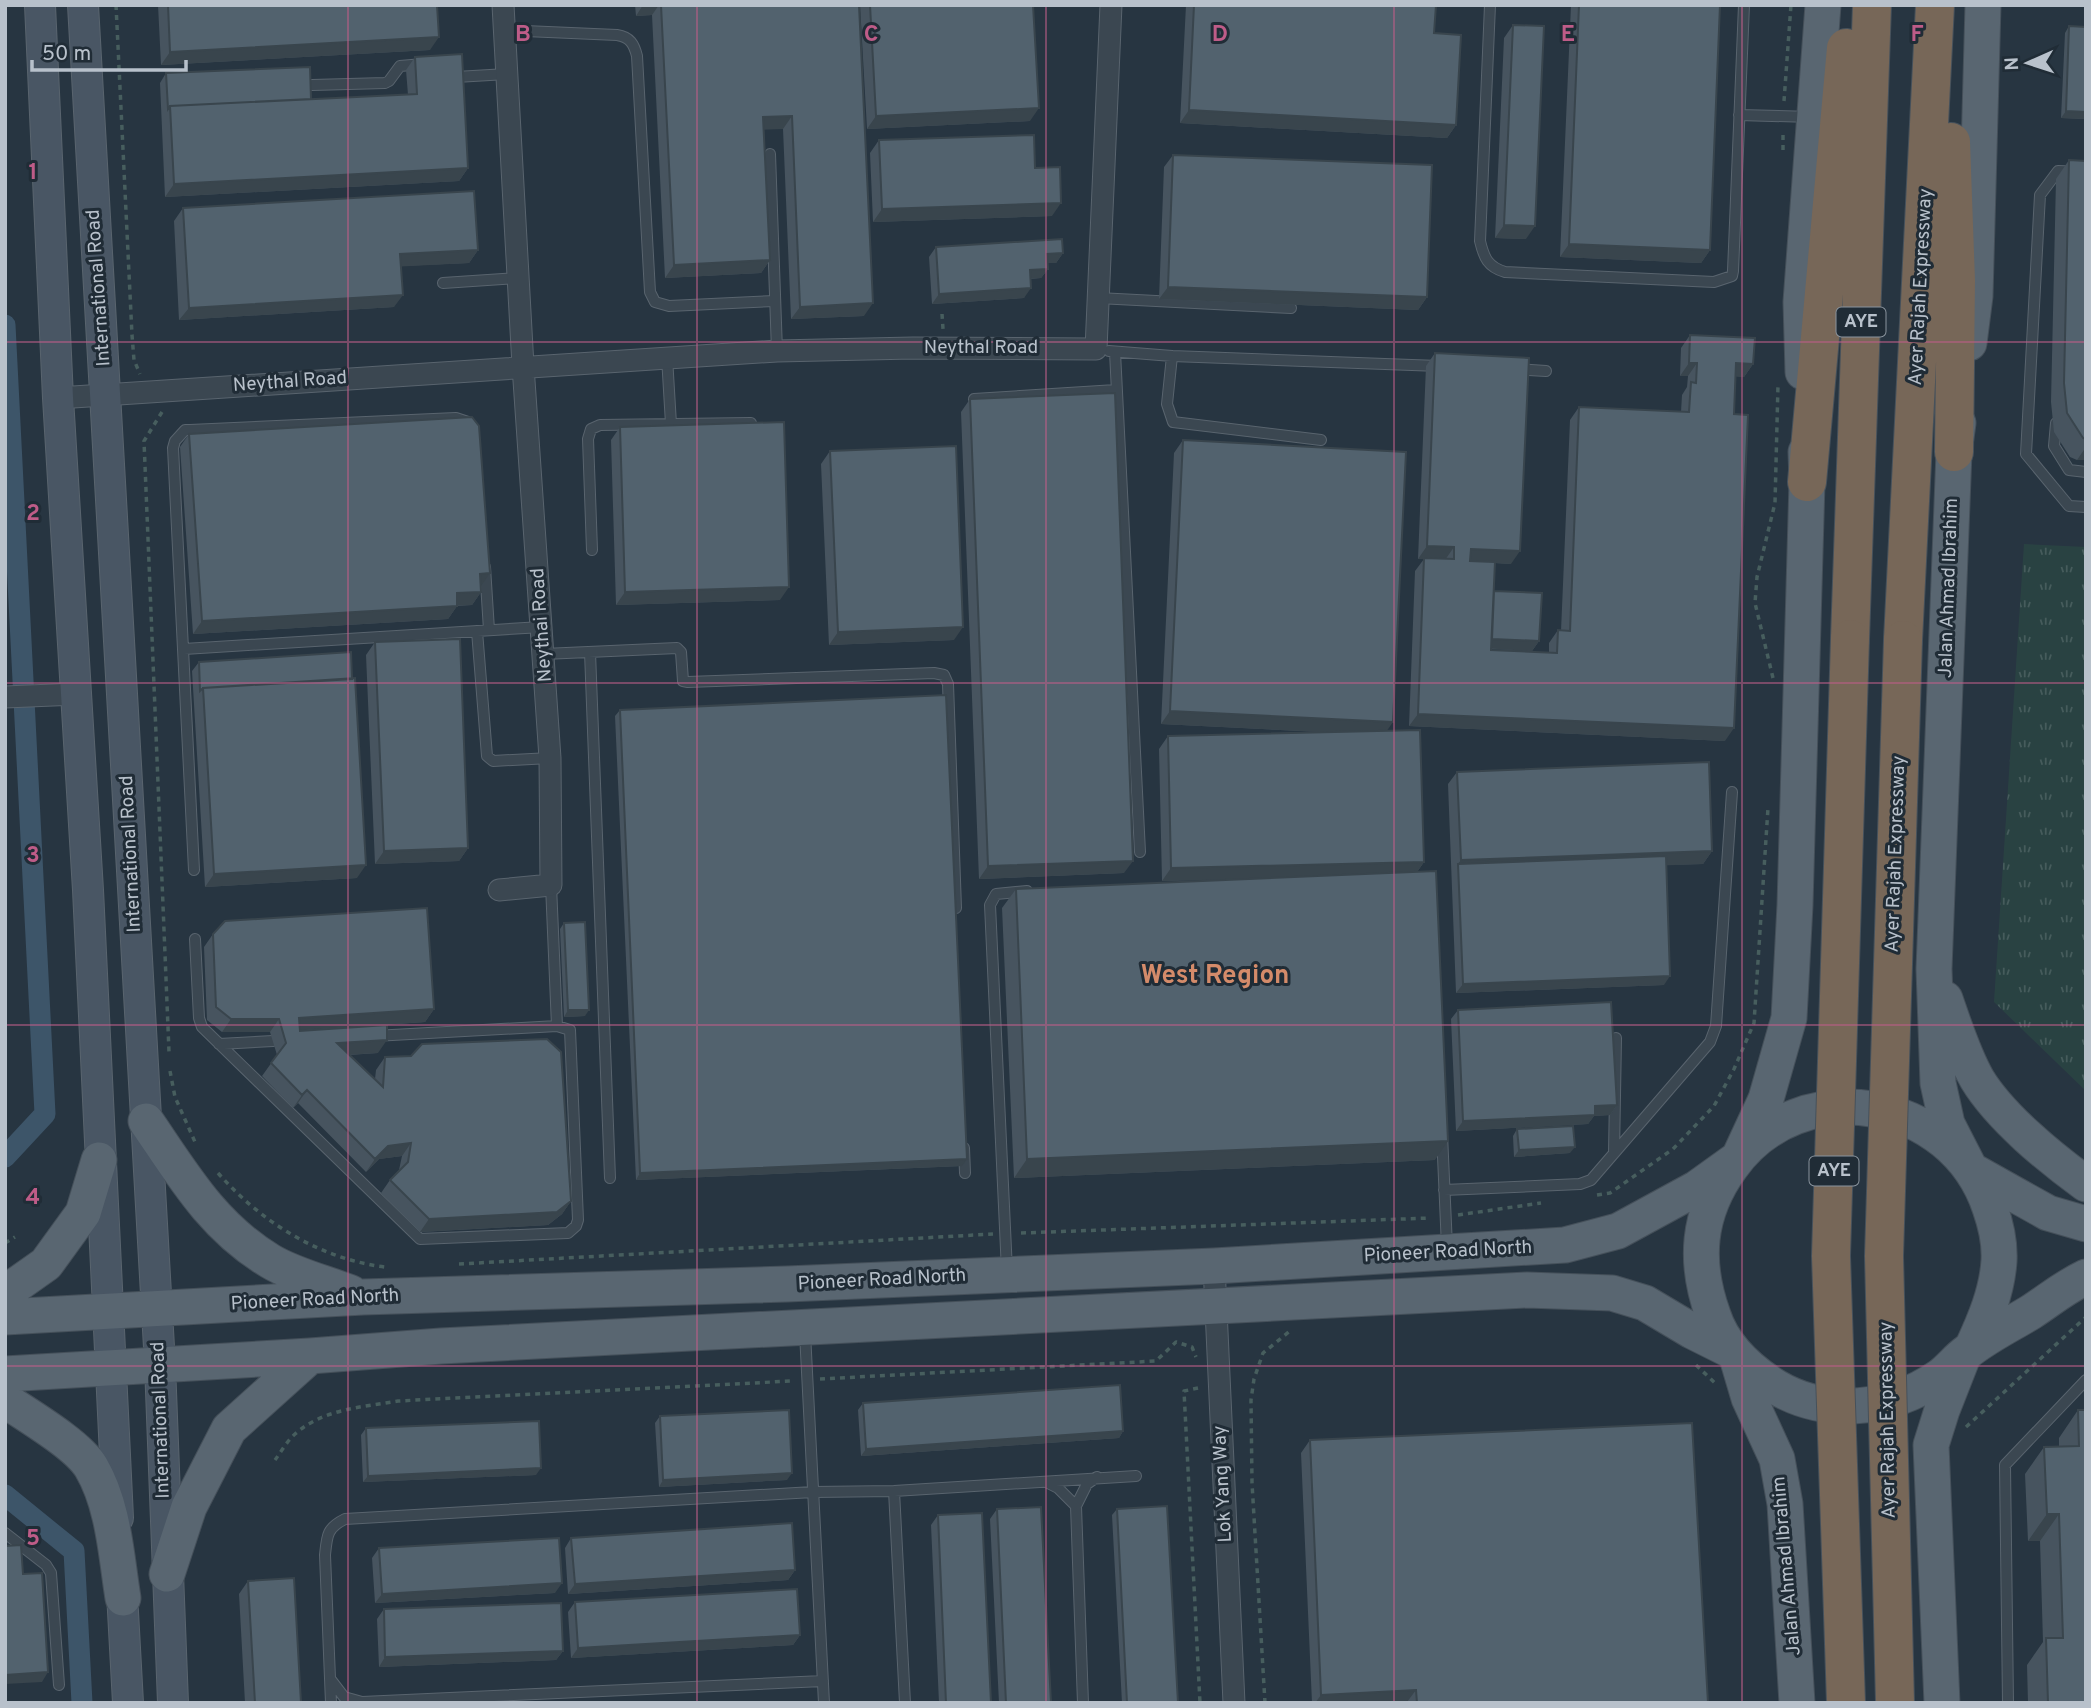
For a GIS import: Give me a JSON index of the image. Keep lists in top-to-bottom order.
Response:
{
  "streets": {
    "highway": ["Ayer Rajah Expressway", "AYE"],
    "main road": ["International Road", "Jalan Ahmad Ibrahim", "Pioneer Road North"],
    "street": ["Neythal Road", "Neythai Road", "Lok Yang Way"]
  },
  "crossings": [
    ["International Road", "Neythal Road"],
    ["International Road", "Pioneer Road North"],
    ["Neythal Road", "Neythai Road"],
    ["Pioneer Road North", "Lok Yang Way"]
  ],
  "districts": ["West Region"],
  "scale_bar": "50 m",
  "north": "left",
  "grid": {
    "columns": [
      "B",
      "C",
      "D",
      "E",
      "F"
    ],
    "rows": [
      "1",
      "2",
      "3",
      "4",
      "5"
    ]
  }
}
